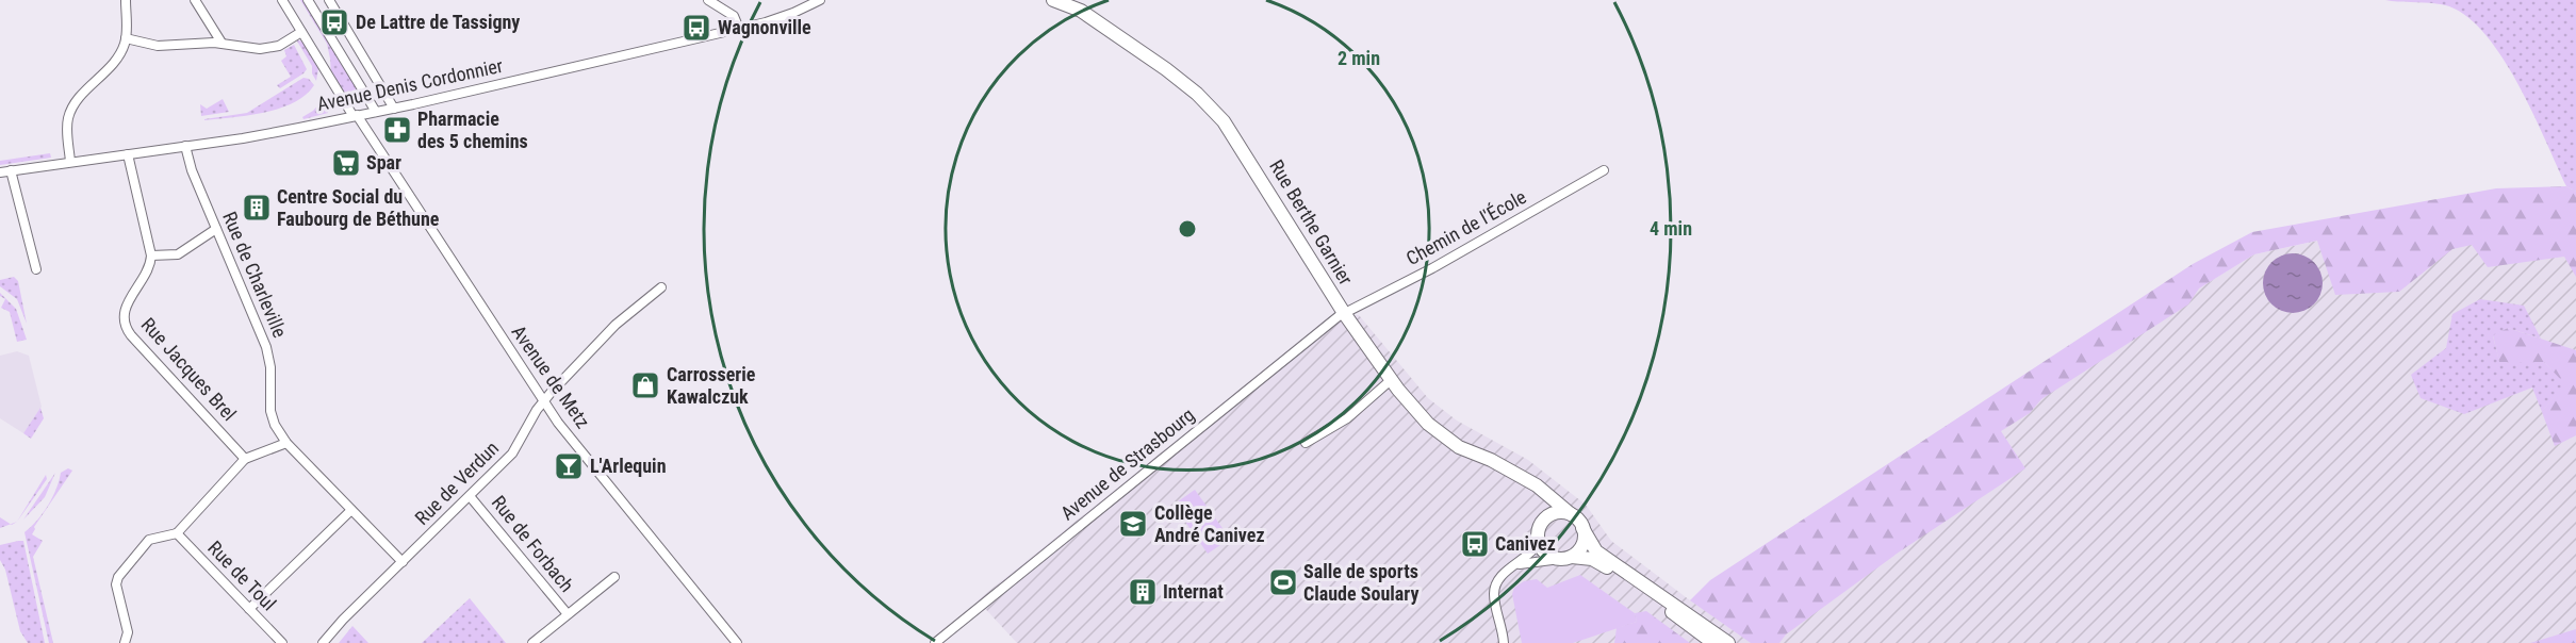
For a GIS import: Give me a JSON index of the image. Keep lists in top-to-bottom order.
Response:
{
  "streets": {
    "main road": ["Rue Berthe Garnier"],
    "street": [
      "Avenue Denis Cordonnier",
      "Chemin de l'École",
      "Rue de Charleville",
      "Rue Jacques Brel",
      "Avenue de Metz",
      "Avenue de Strasbourg",
      "Rue de Verdun",
      "Rue de Forbach",
      "Rue de Toul"
    ]
  },
  "crossings": [
    ["Avenue Denis Cordonnier", "Rue de Charleville"],
    ["Avenue Denis Cordonnier", "Avenue de Metz"],
    ["Rue Berthe Garnier", "Chemin de l'École"],
    ["Rue Berthe Garnier", "Avenue de Strasbourg"],
    ["Chemin de l'École", "Avenue de Strasbourg"],
    ["Rue de Charleville", "Rue de Verdun"],
    ["Avenue de Metz", "Rue de Verdun"],
    ["Rue de Verdun", "Rue de Forbach"]
  ],
  "places": {
    "bus stop": ["De Lattre de Tassigny", "Wagnonville", "Canivez"],
    "pharmacy": ["Pharmacie des 5 chemins"],
    "supermarket": ["Spar"],
    "building": ["Centre Social du Faubourg de Béthune", "Internat"],
    "shop": ["Carrosserie Kawalczuk"],
    "bar": ["L'Arlequin"],
    "school or university": ["Collège André Canivez"],
    "sports": ["Salle de sports Claude Soulary"]
  },
  "rings": ["2 min", "4 min"]
}
